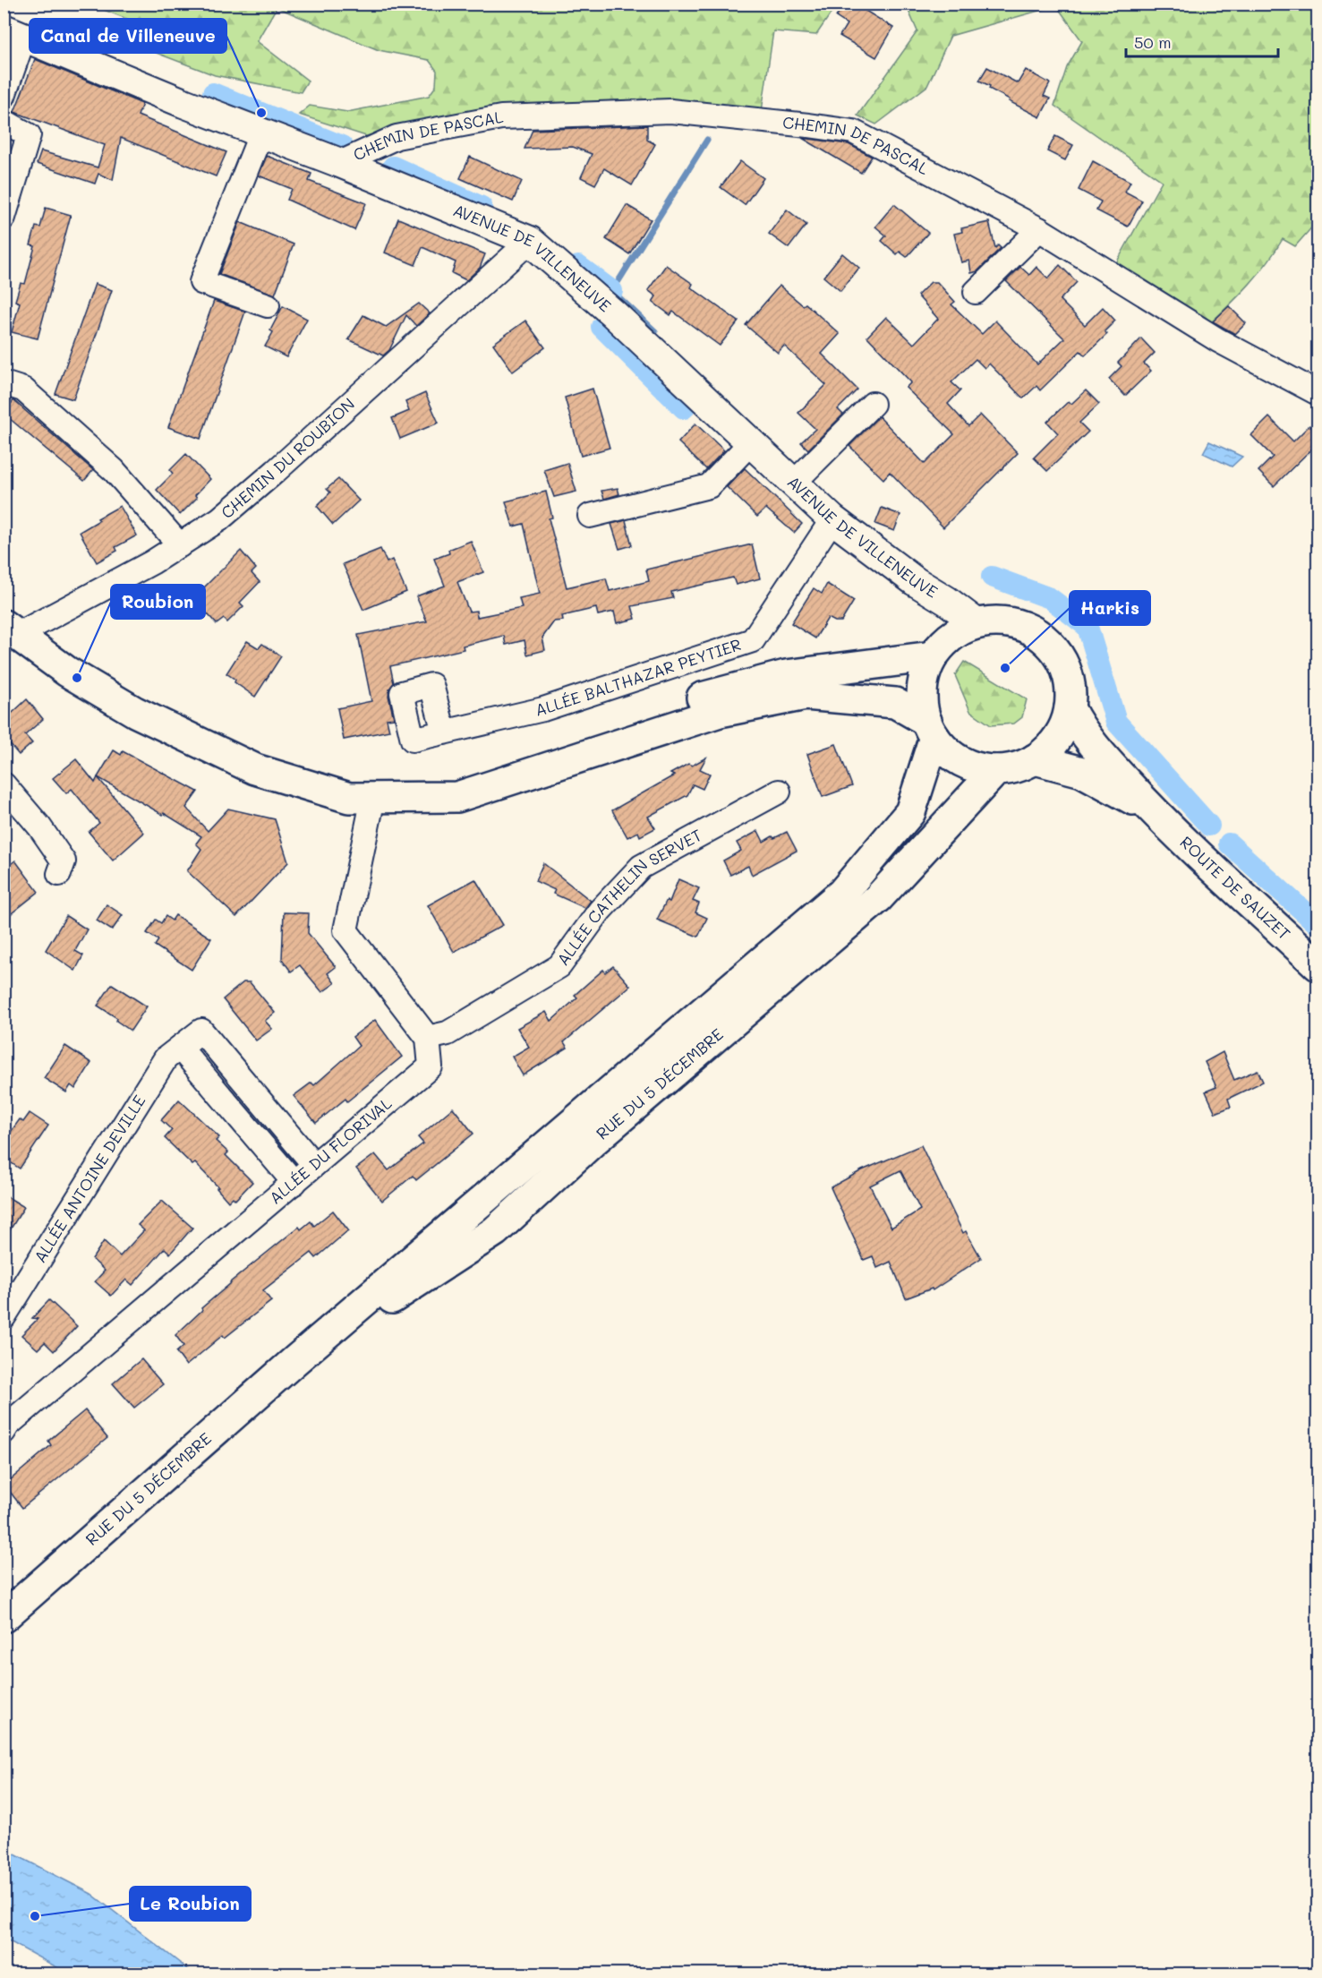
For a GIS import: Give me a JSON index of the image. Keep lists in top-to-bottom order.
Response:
{
  "streets": {
    "main road": ["ROUTE DE SAUZET", "RUE DU 5 DÉCEMBRE"],
    "street": [
      "CHEMIN DE PASCAL",
      "AVENUE DE VILLENEUVE",
      "CHEMIN DU ROUBION",
      "ALLÉE BALTHAZAR PEYTIER",
      "ALLÉE CATHELIN SERVET",
      "ALLÉE DU FLORIVAL",
      "ALLÉE ANTOINE DEVILLE"
    ]
  },
  "crossings": [
    ["CHEMIN DE PASCAL", "AVENUE DE VILLENEUVE"],
    ["AVENUE DE VILLENEUVE", "CHEMIN DU ROUBION"],
    ["AVENUE DE VILLENEUVE", "ALLÉE BALTHAZAR PEYTIER"],
    ["AVENUE DE VILLENEUVE", "ROUTE DE SAUZET"],
    ["AVENUE DE VILLENEUVE", "RUE DU 5 DÉCEMBRE"],
    ["ROUTE DE SAUZET", "RUE DU 5 DÉCEMBRE"],
    ["ALLÉE CATHELIN SERVET", "ALLÉE DU FLORIVAL"],
    ["ALLÉE DU FLORIVAL", "ALLÉE ANTOINE DEVILLE"]
  ],
  "places": [
    "Canal de Villeneuve",
    "Harkis",
    "Roubion",
    "Le Roubion"
  ],
  "scale_bar": "50 m"
}
